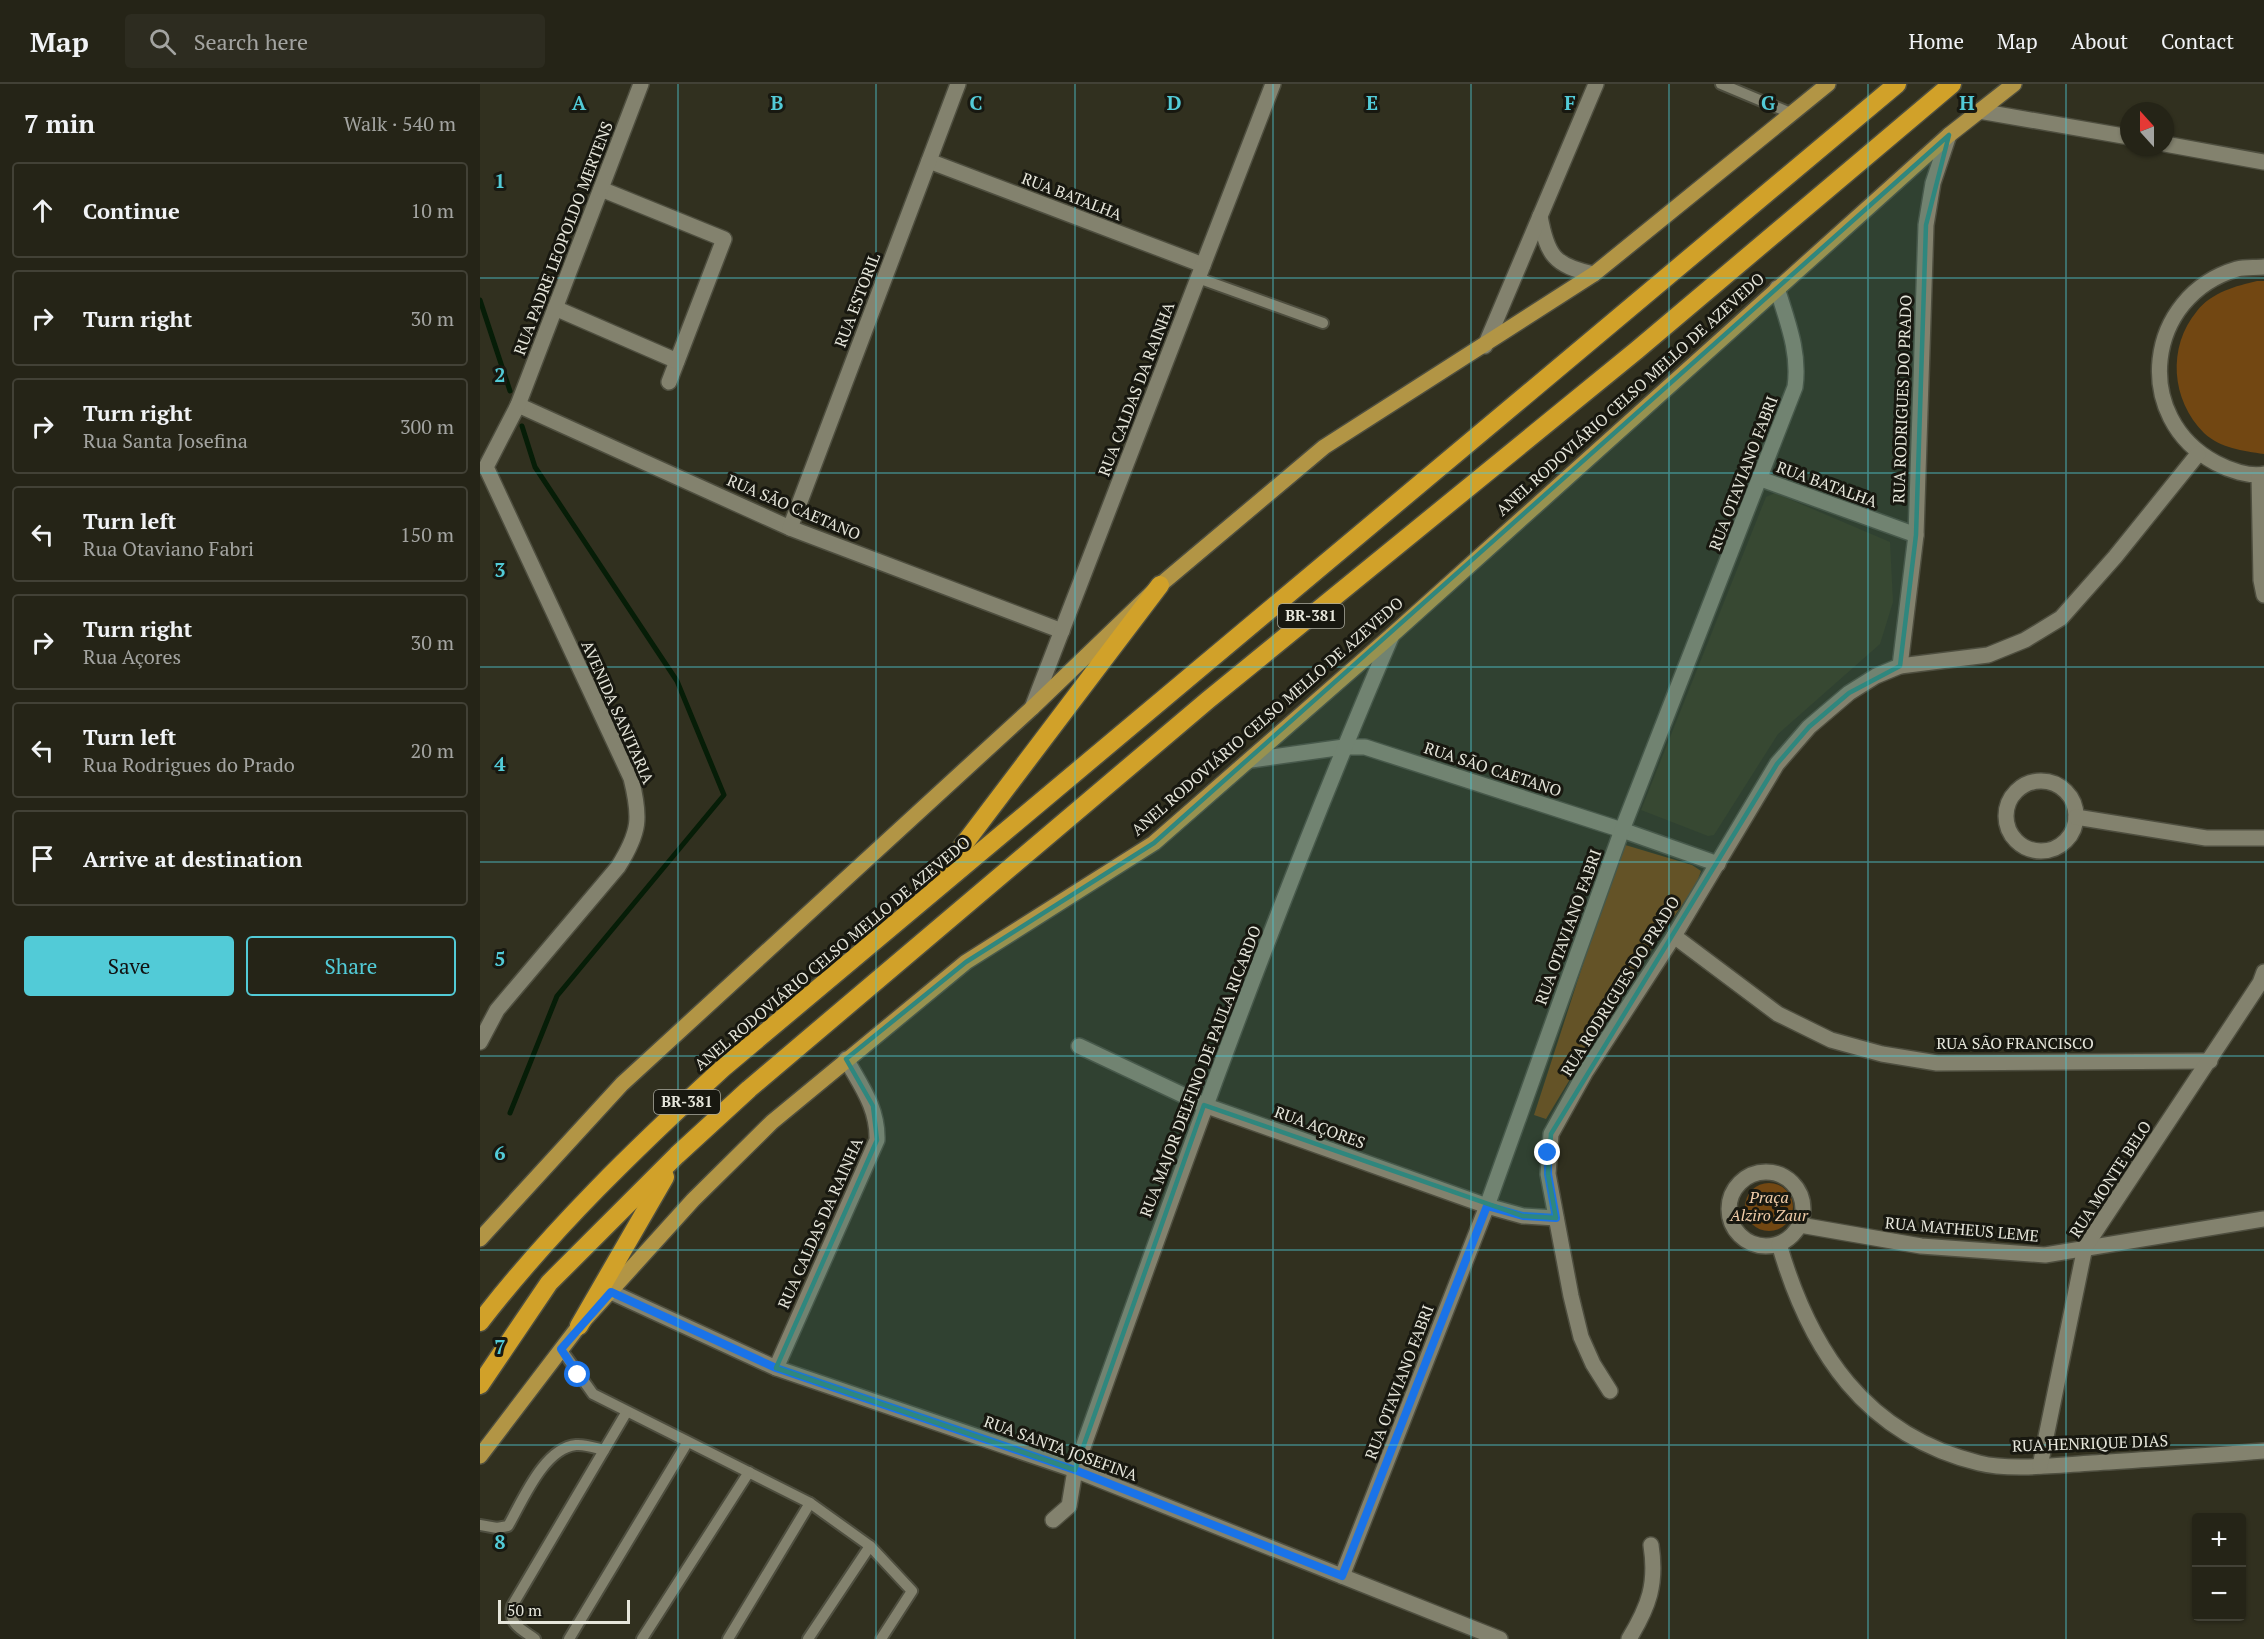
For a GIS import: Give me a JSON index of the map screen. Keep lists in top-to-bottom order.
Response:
{
  "streets": {
    "highway": ["ANEL RODOVIÁRIO CELSO MELLO DE AZEVEDO", "BR-381"],
    "street": [
      "RUA BATALHA",
      "RUA PADRE LEOPOLDO MERTENS",
      "RUA ESTORIL",
      "RUA CALDAS DA RAINHA",
      "RUA RODRIGUES DO PRADO",
      "RUA OTAVIANO FABRI",
      "RUA SÃO CAETANO",
      "AVENIDA SANITARIA",
      "RUA SÃO FRANCISCO",
      "RUA MAJOR DELFINO DE PAULA RICARDO",
      "RUA AÇORES",
      "RUA MONTE BELO",
      "RUA MATHEUS LEME",
      "RUA HENRIQUE DIAS",
      "RUA SANTA JOSEFINA"
    ]
  },
  "crossings": [
    ["RUA BATALHA", "RUA ESTORIL"],
    ["RUA BATALHA", "RUA CALDAS DA RAINHA"],
    ["RUA BATALHA", "RUA RODRIGUES DO PRADO"],
    ["RUA BATALHA", "RUA OTAVIANO FABRI"],
    ["RUA PADRE LEOPOLDO MERTENS", "RUA SÃO CAETANO"],
    ["RUA PADRE LEOPOLDO MERTENS", "AVENIDA SANITARIA"],
    ["RUA ESTORIL", "RUA SÃO CAETANO"],
    ["RUA CALDAS DA RAINHA", "ANEL RODOVIÁRIO CELSO MELLO DE AZEVEDO"],
    ["RUA CALDAS DA RAINHA", "RUA SÃO CAETANO"],
    ["RUA CALDAS DA RAINHA", "RUA SANTA JOSEFINA"],
    ["ANEL RODOVIÁRIO CELSO MELLO DE AZEVEDO", "RUA RODRIGUES DO PRADO"],
    ["ANEL RODOVIÁRIO CELSO MELLO DE AZEVEDO", "RUA OTAVIANO FABRI"],
    ["ANEL RODOVIÁRIO CELSO MELLO DE AZEVEDO", "RUA SÃO CAETANO"],
    ["ANEL RODOVIÁRIO CELSO MELLO DE AZEVEDO", "RUA MAJOR DELFINO DE PAULA RICARDO"],
    ["ANEL RODOVIÁRIO CELSO MELLO DE AZEVEDO", "RUA SANTA JOSEFINA"],
    ["RUA RODRIGUES DO PRADO", "RUA SÃO CAETANO"],
    ["RUA RODRIGUES DO PRADO", "RUA SÃO FRANCISCO"],
    ["RUA RODRIGUES DO PRADO", "RUA AÇORES"],
    ["RUA OTAVIANO FABRI", "RUA SÃO CAETANO"],
    ["RUA OTAVIANO FABRI", "RUA AÇORES"],
    ["RUA OTAVIANO FABRI", "RUA SANTA JOSEFINA"],
    ["RUA SÃO CAETANO", "AVENIDA SANITARIA"],
    ["RUA SÃO CAETANO", "RUA MAJOR DELFINO DE PAULA RICARDO"],
    ["RUA SÃO FRANCISCO", "RUA MONTE BELO"],
    ["RUA MAJOR DELFINO DE PAULA RICARDO", "RUA AÇORES"],
    ["RUA MAJOR DELFINO DE PAULA RICARDO", "RUA SANTA JOSEFINA"],
    ["RUA MONTE BELO", "RUA MATHEUS LEME"],
    ["RUA MONTE BELO", "RUA HENRIQUE DIAS"],
    ["RUA MATHEUS LEME", "RUA HENRIQUE DIAS"]
  ],
  "parks": ["Praça Alziro Zaur"],
  "scale_bar": "50 m",
  "north": "top",
  "page": {
    "header": "Map",
    "search": "Search here",
    "nav": [
      "Home",
      "Map",
      "About",
      "Contact"
    ],
    "heading": ["7 min", "Walk · 540 m"],
    "list": [
      ["Continue", "10 m"],
      ["Turn right", "30 m"],
      ["Turn right", "Rua Santa Josefina", "300 m"],
      ["Turn left", "Rua Otaviano Fabri", "150 m"],
      ["Turn right", "Rua Açores", "30 m"],
      ["Turn left", "Rua Rodrigues do Prado", "20 m"],
      "Arrive at destination"
    ],
    "buttons": ["Save", "Share"],
    "map_buttons": ["+", "−"],
    "scale": "50 m"
  },
  "grid": {
    "columns": [
      "A",
      "B",
      "C",
      "D",
      "E",
      "F",
      "G",
      "H"
    ],
    "rows": [
      "1",
      "2",
      "3",
      "4",
      "5",
      "6",
      "7",
      "8"
    ]
  }
}
